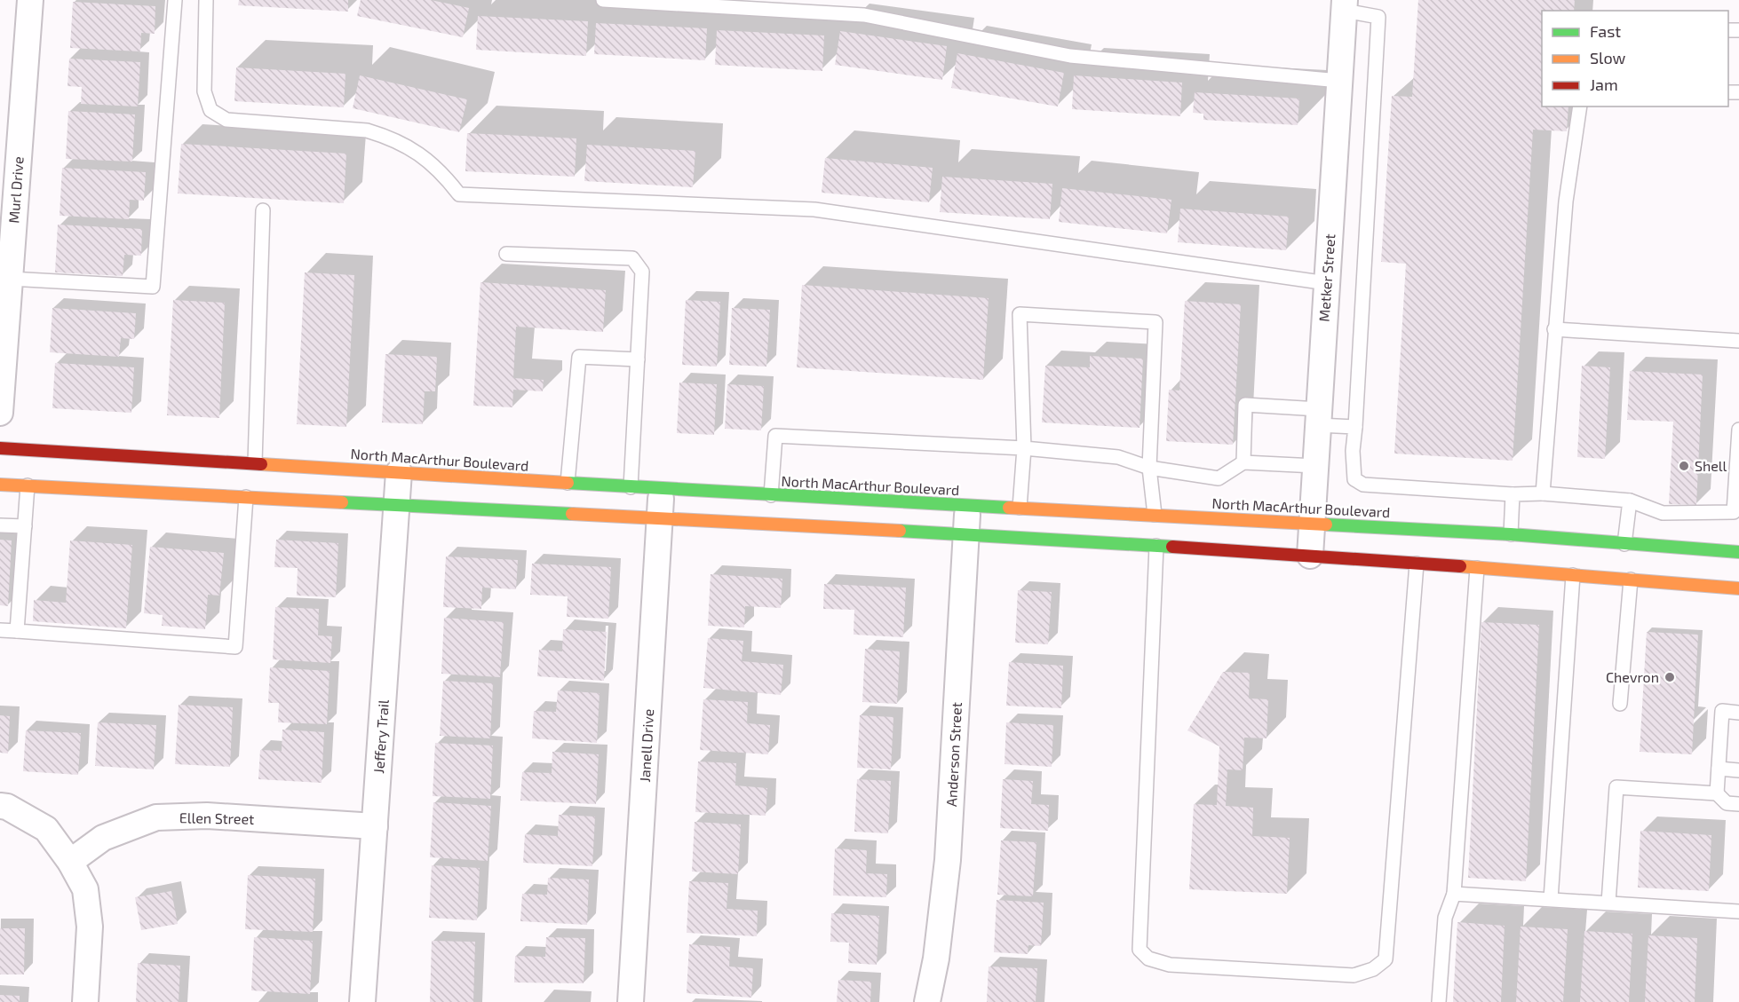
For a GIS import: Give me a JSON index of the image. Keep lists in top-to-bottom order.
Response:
{
  "streets": {
    "main road": ["North MacArthur Boulevard"],
    "street": [
      "Murl Drive",
      "Metker Street",
      "Jeffery Trail",
      "Janell Drive",
      "Anderson Street",
      "Ellen Street"
    ]
  },
  "crossings": [
    ["Metker Street", "North MacArthur Boulevard"],
    ["North MacArthur Boulevard", "Jeffery Trail"],
    ["North MacArthur Boulevard", "Janell Drive"],
    ["North MacArthur Boulevard", "Anderson Street"],
    ["Jeffery Trail", "Ellen Street"]
  ],
  "places": ["Shell", "Chevron"],
  "legend": ["Fast", "Slow", "Jam"]
}
